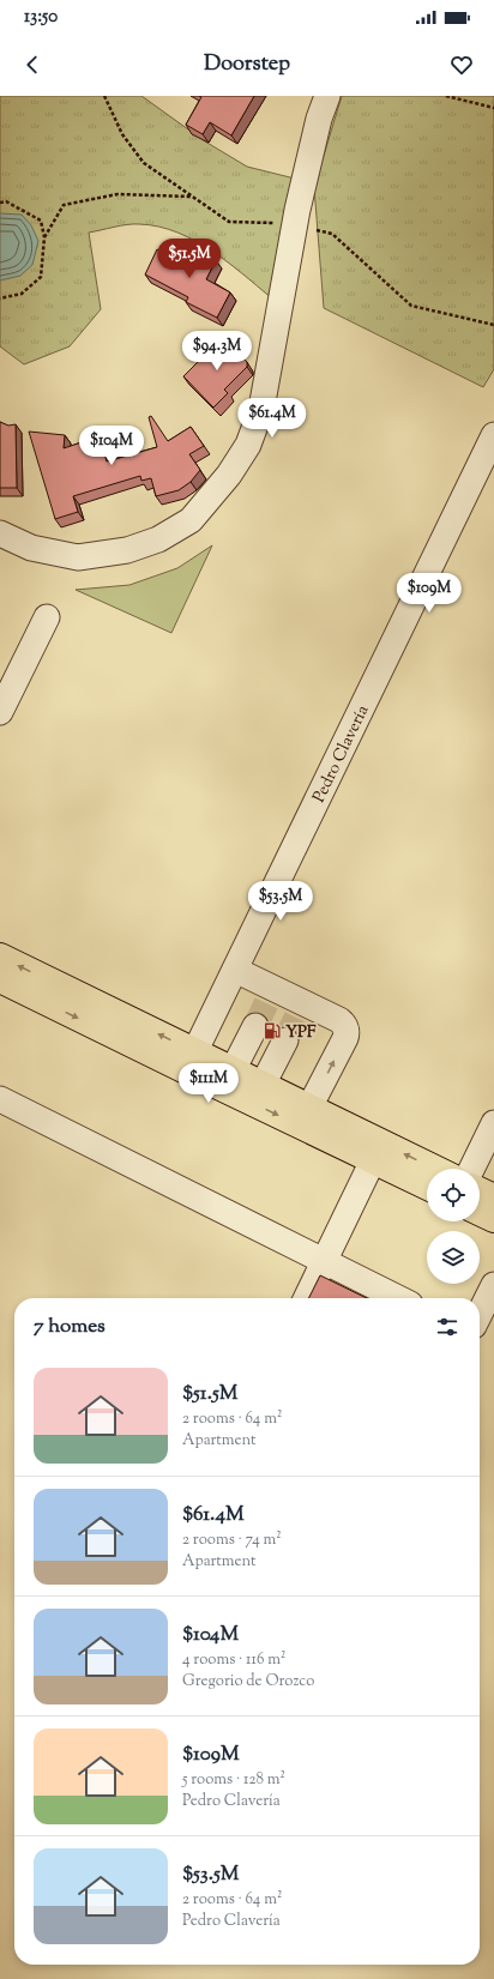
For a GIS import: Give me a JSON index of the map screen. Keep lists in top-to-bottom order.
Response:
{
  "streets": {
    "street": ["Pedro Clavería"]
  },
  "places": {
    "fuel station": ["YPF"]
  },
  "page": {
    "status": "13:50",
    "header": "Doorstep",
    "price": [
      "$51.5M",
      "$94.3M",
      "$61.4M",
      "$104M",
      "$109M",
      "$53.5M",
      "$111M"
    ],
    "heading": "7 homes",
    "list": [
      {
        "name": "$51.5M",
        "note": "2 rooms · 64 m² · Apartment"
      },
      {
        "name": "$61.4M",
        "note": "2 rooms · 74 m² · Apartment"
      },
      {
        "name": "$104M",
        "note": "4 rooms · 116 m² · Gregorio de Orozco"
      },
      {
        "name": "$109M",
        "note": "5 rooms · 128 m² · Pedro Clavería"
      },
      {
        "name": "$53.5M",
        "note": "2 rooms · 64 m² · Pedro Clavería"
      }
    ]
  }
}
